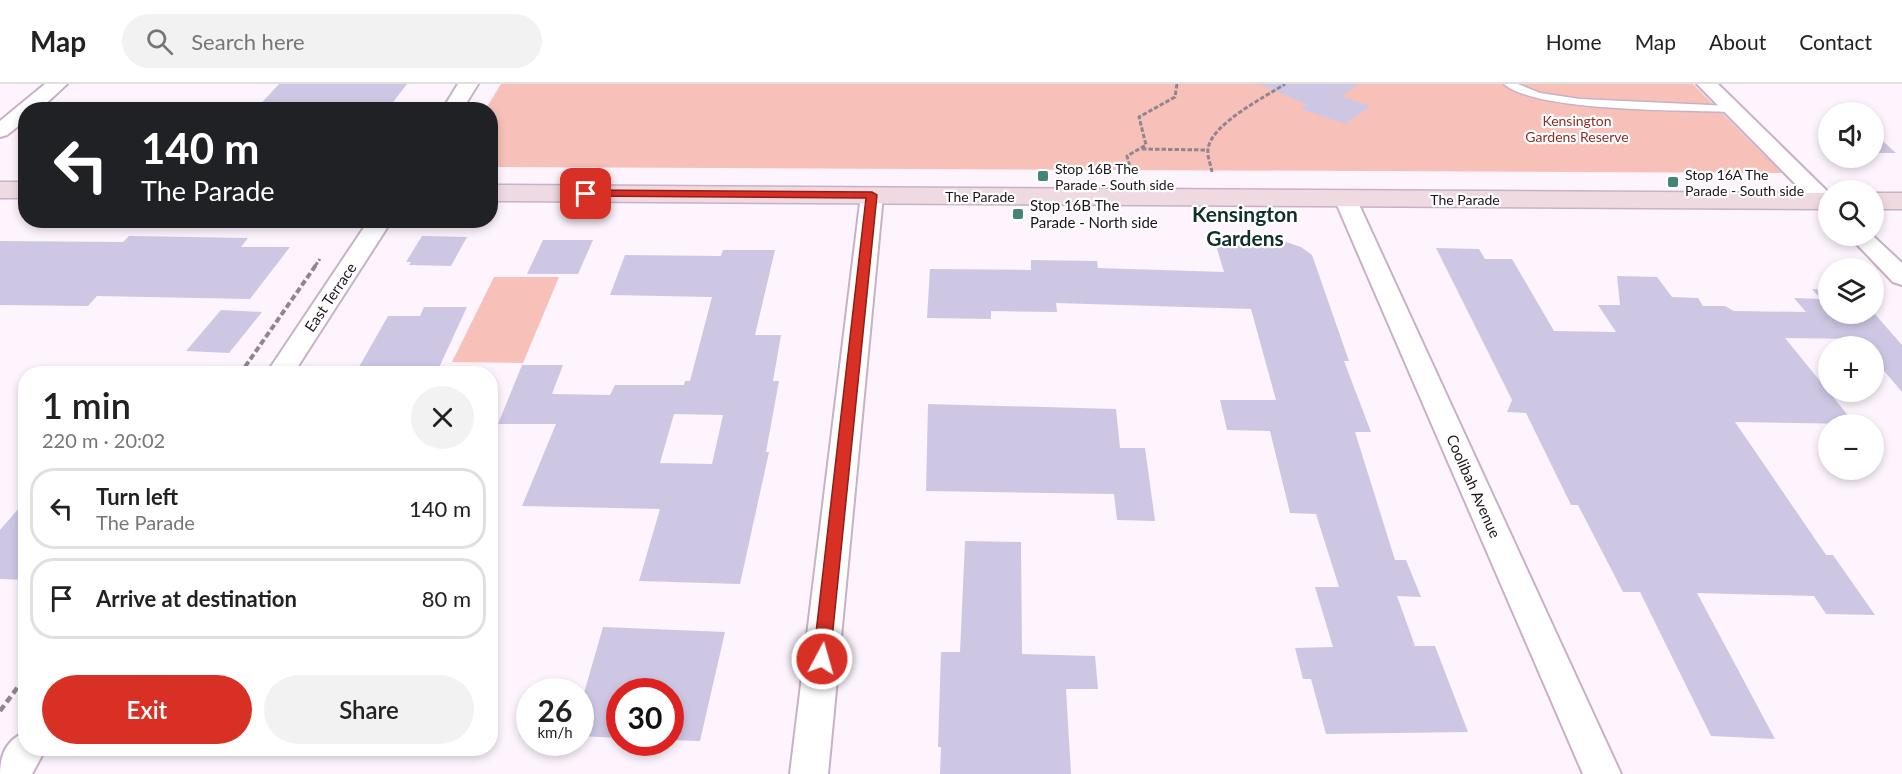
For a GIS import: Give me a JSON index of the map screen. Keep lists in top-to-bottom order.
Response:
{
  "streets": {
    "main road": ["The Parade"],
    "street": ["East Terrace", "Coolibah Avenue"]
  },
  "crossings": [
    ["The Parade", "Coolibah Avenue"]
  ],
  "districts": ["Kensington Gardens"],
  "parks": ["Kensington Gardens Reserve"],
  "places": {
    "transit": ["Stop 16B The Parade - South side", "Stop 16A The Parade - South side", "Stop 16B The Parade - North side"]
  },
  "page": {
    "header": "Map",
    "search": "Search here",
    "nav": [
      "Home",
      "Map",
      "About",
      "Contact"
    ],
    "map_buttons": ["+", "−"],
    "turn": ["140 m", "The Parade"],
    "heading": ["1 min", "220 m · 20:02"],
    "list": [
      {
        "name": "Turn left",
        "note": "The Parade",
        "value": "140 m"
      },
      {
        "name": "Arrive at destination",
        "value": "80 m"
      }
    ],
    "buttons": ["Exit", "Share"],
    "speed": "26 km/h",
    "limit": "30"
  }
}
